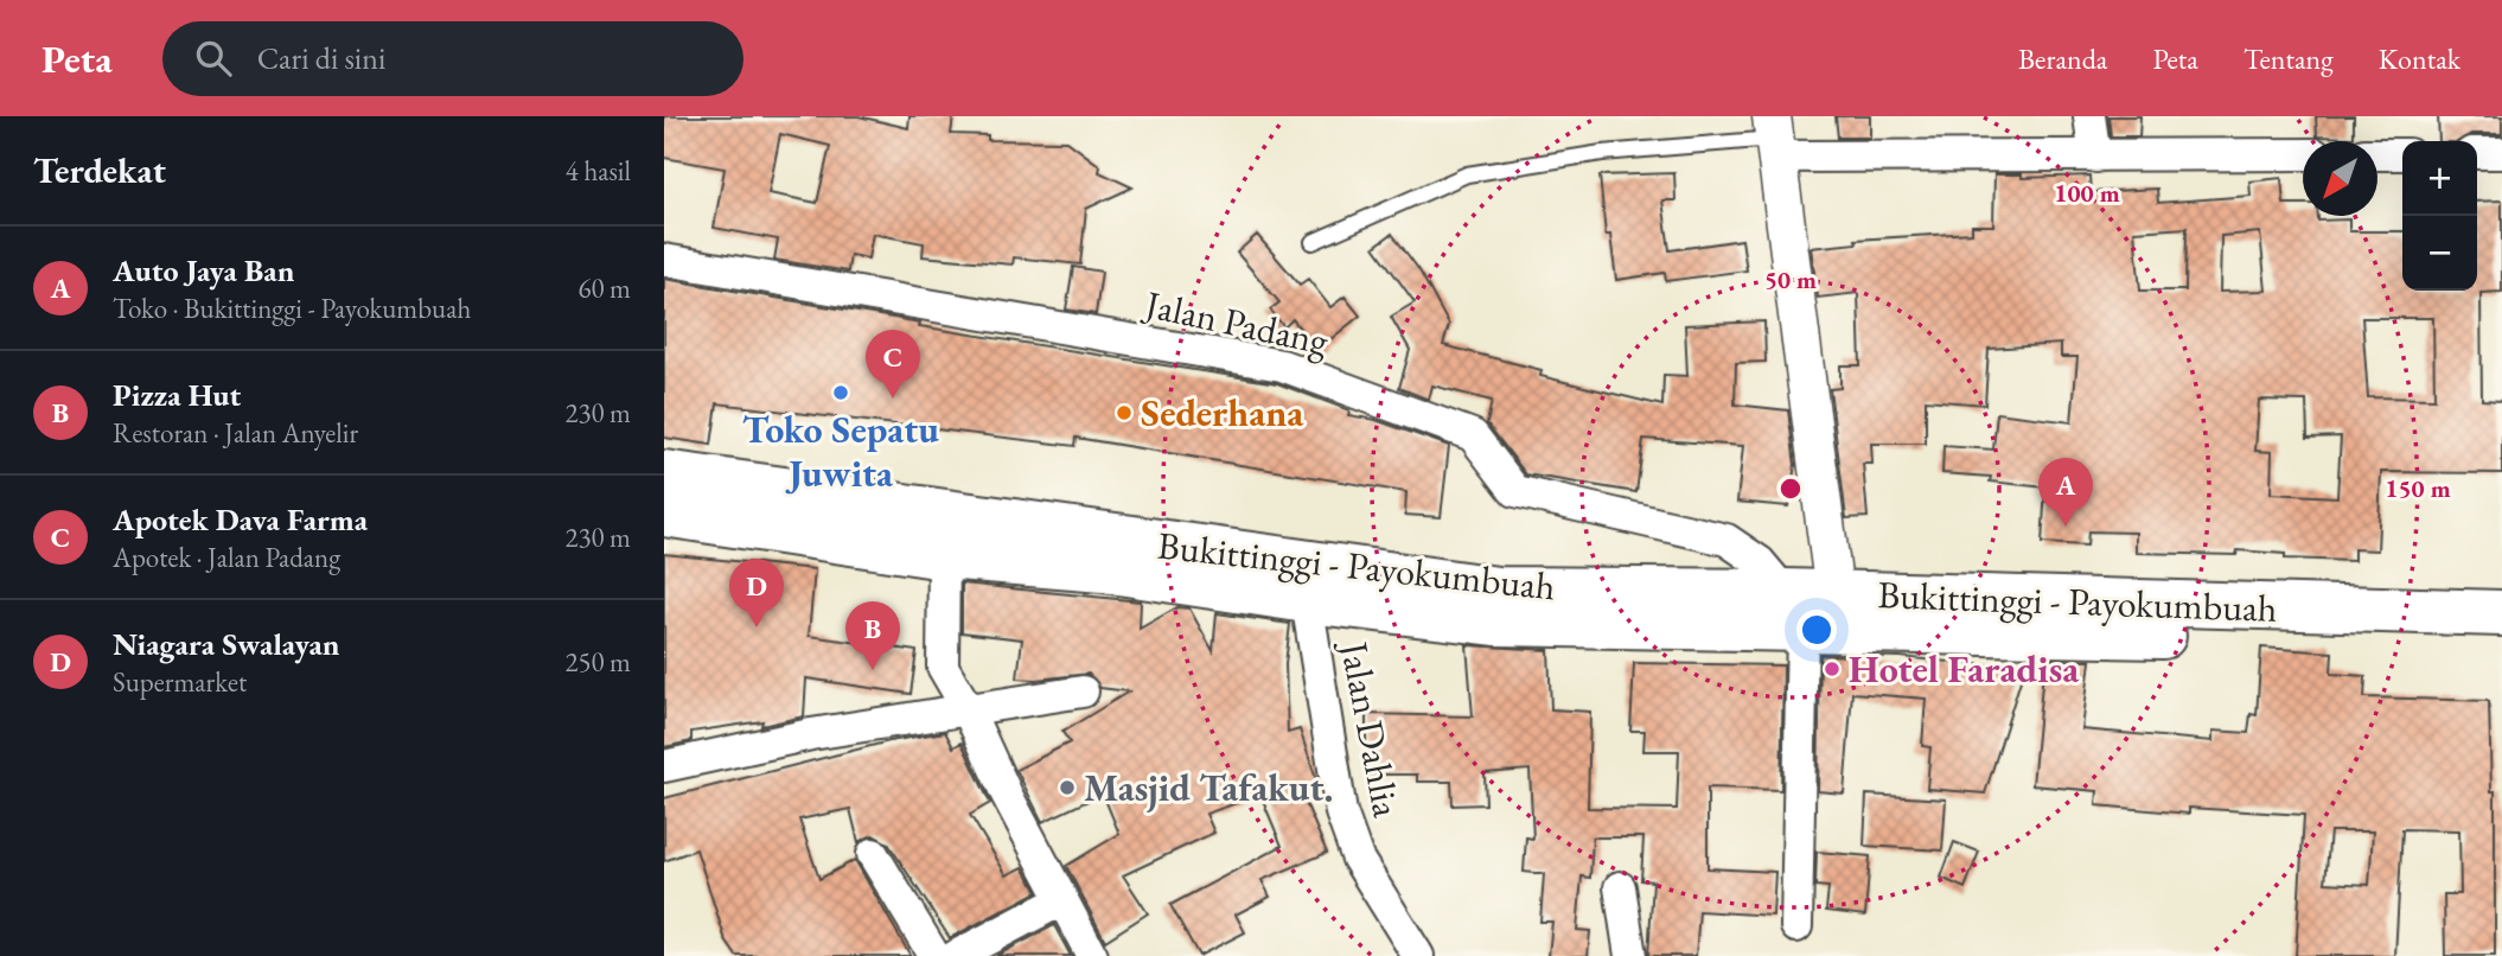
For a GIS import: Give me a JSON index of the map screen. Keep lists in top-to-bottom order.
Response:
{
  "streets": {
    "highway": ["Bukittinggi - Payokumbuah"],
    "street": ["Jalan Padang", "Jalan Dahlia"]
  },
  "crossings": [
    ["Jalan Padang", "Bukittinggi - Payokumbuah"],
    ["Bukittinggi - Payokumbuah", "Jalan Dahlia"]
  ],
  "places": [
    "Toko Sepatu Juwita",
    "Sederhana",
    "Hotel Faradisa",
    "Masjid Tafakut."
  ],
  "north": "bottom left",
  "page": {
    "header": "Peta",
    "search": "Cari di sini",
    "nav": [
      "Beranda",
      "Peta",
      "Tentang",
      "Kontak"
    ],
    "heading": ["Terdekat", "4 hasil"],
    "map_buttons": ["+", "−"],
    "list": [
      {
        "mark": "A",
        "name": "Auto Jaya Ban",
        "note": "Toko · Bukittinggi - Payokumbuah",
        "value": "60 m"
      },
      {
        "mark": "B",
        "name": "Pizza Hut",
        "note": "Restoran · Jalan Anyelir",
        "value": "230 m"
      },
      {
        "mark": "C",
        "name": "Apotek Dava Farma",
        "note": "Apotek · Jalan Padang",
        "value": "230 m"
      },
      {
        "mark": "D",
        "name": "Niagara Swalayan",
        "note": "Supermarket",
        "value": "250 m"
      }
    ],
    "pins": [
      "C",
      "A",
      "D",
      "B"
    ]
  },
  "rings": ["100 m", "50 m", "150 m"]
}
